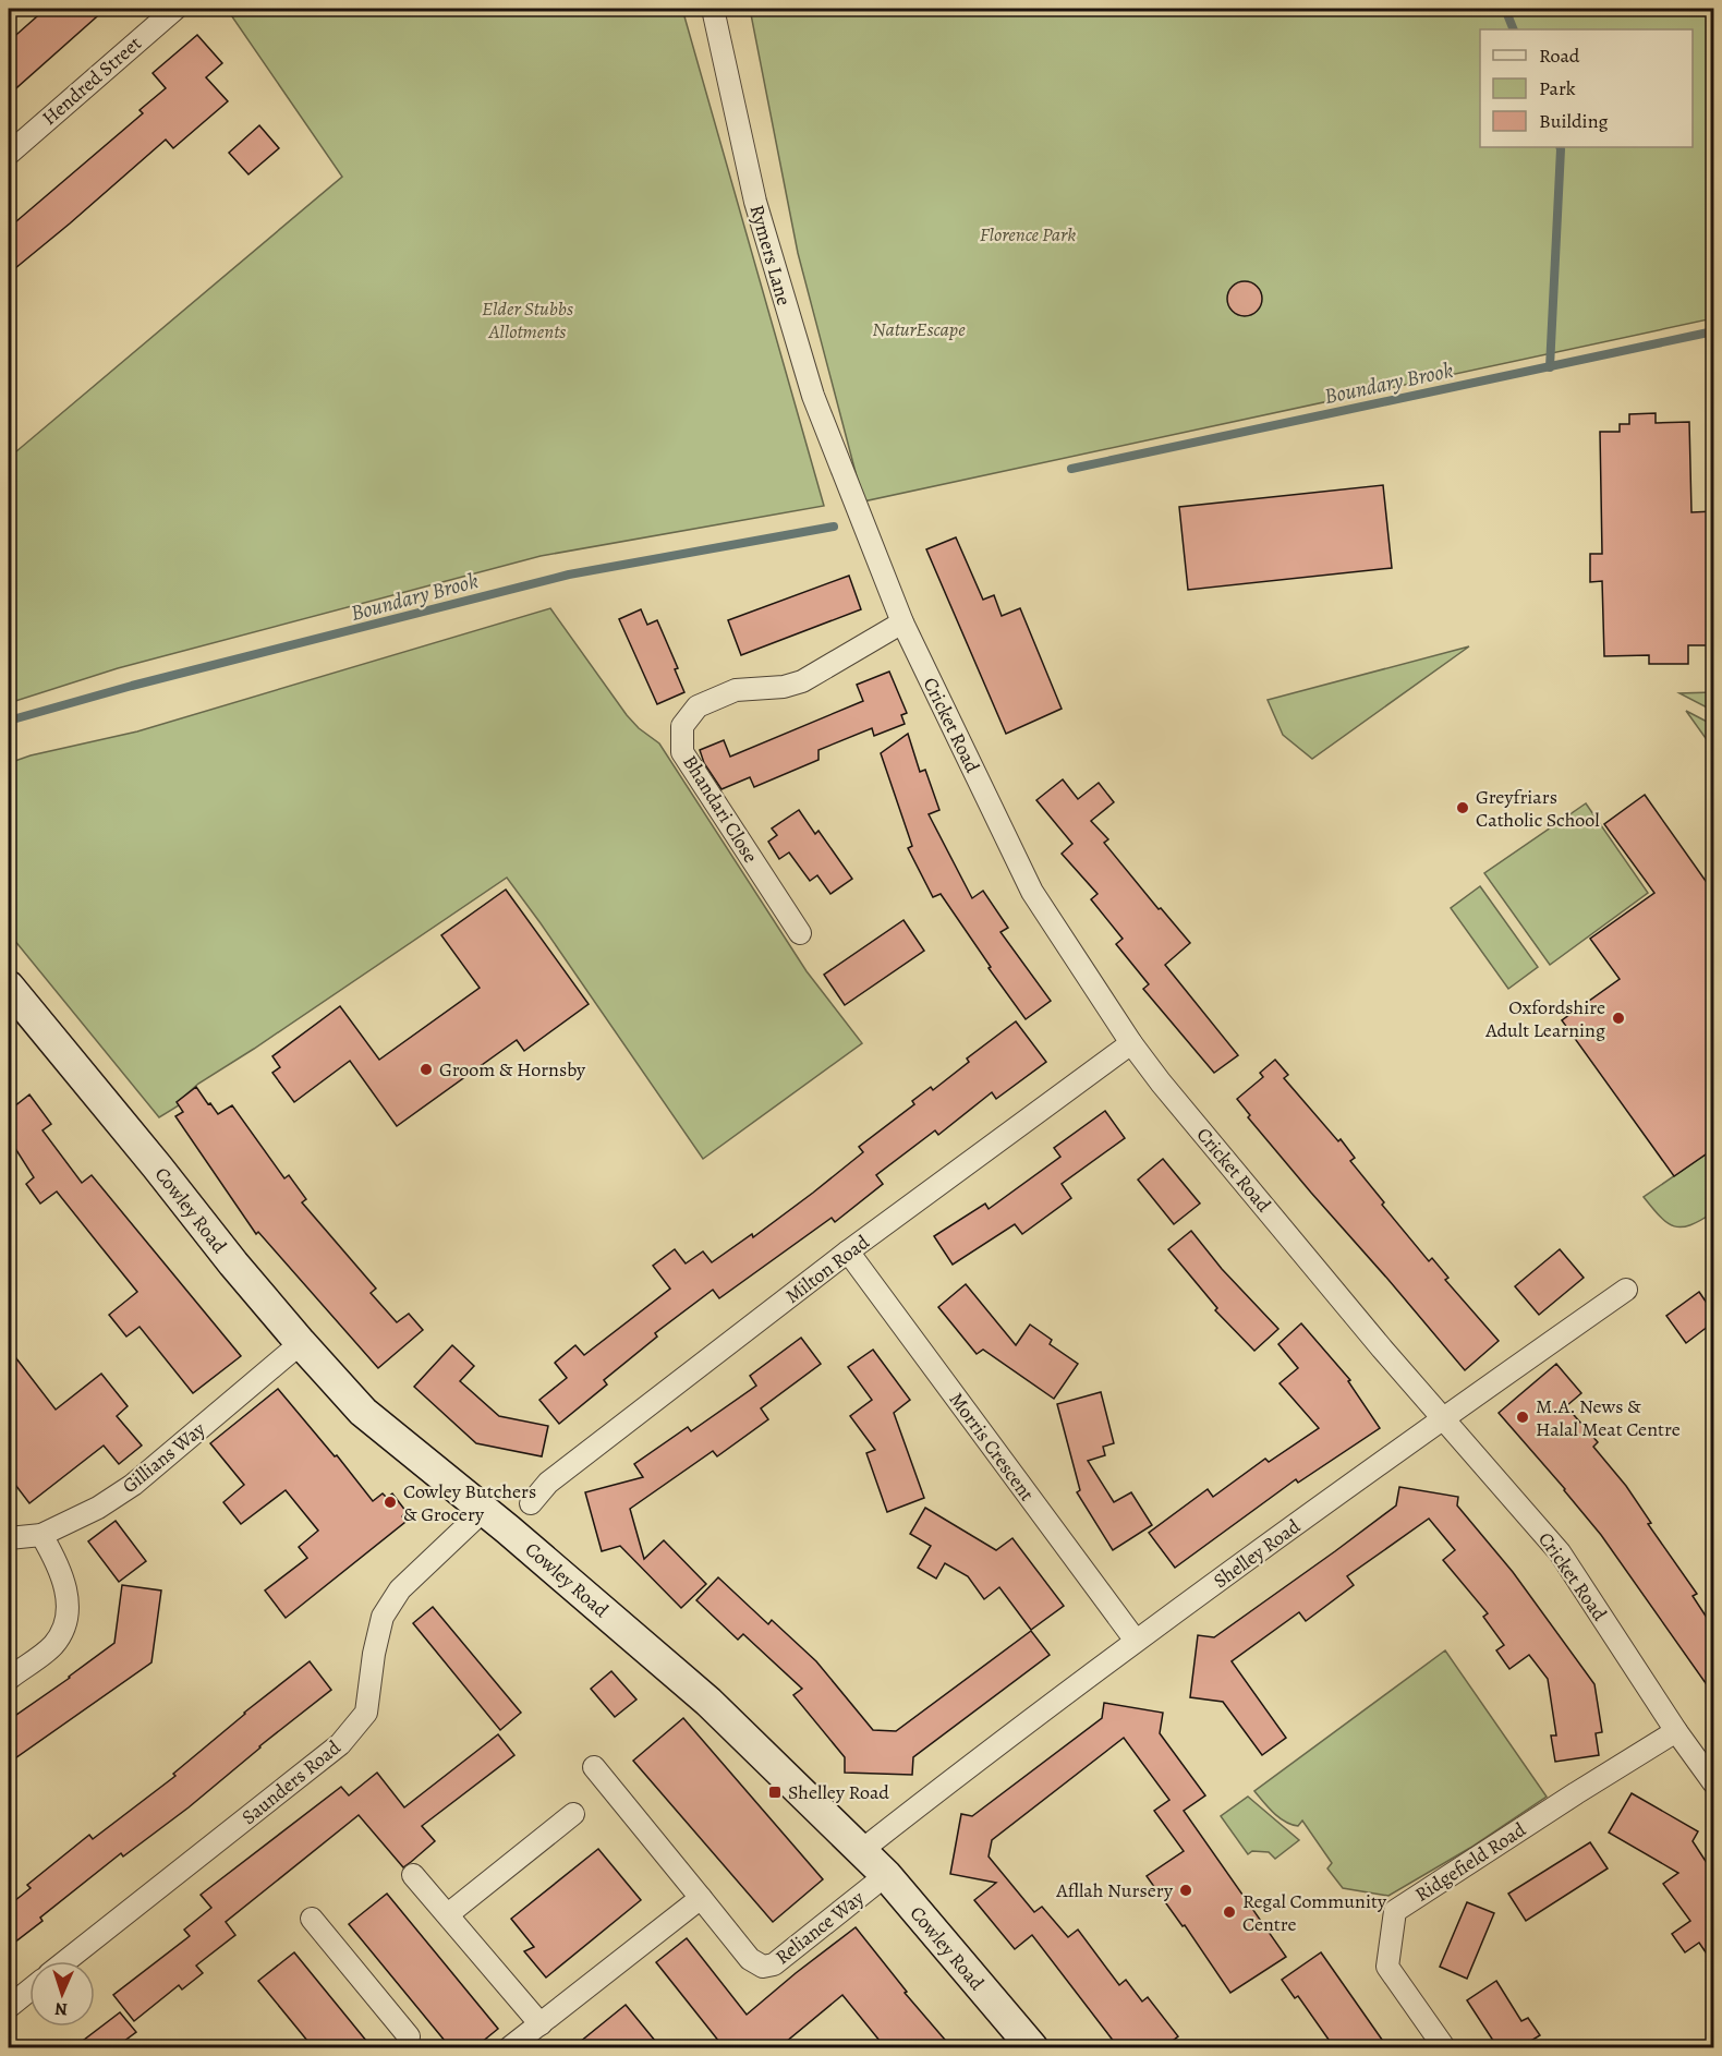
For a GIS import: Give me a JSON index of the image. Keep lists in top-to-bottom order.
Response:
{
  "streets": {
    "main road": ["Cowley Road"],
    "street": [
      "Hendred Street",
      "Rymers Lane",
      "Cricket Road",
      "Bhandari Close",
      "Milton Road",
      "Morris Crescent",
      "Gillians Way",
      "Shelley Road",
      "Saunders Road",
      "Ridgefield Road",
      "Reliance Way"
    ]
  },
  "crossings": [
    ["Rymers Lane", "Cricket Road"],
    ["Cricket Road", "Bhandari Close"],
    ["Cricket Road", "Milton Road"],
    ["Cricket Road", "Shelley Road"],
    ["Cricket Road", "Ridgefield Road"],
    ["Cowley Road", "Gillians Way"],
    ["Cowley Road", "Shelley Road"],
    ["Cowley Road", "Saunders Road"],
    ["Cowley Road", "Reliance Way"],
    ["Milton Road", "Morris Crescent"],
    ["Morris Crescent", "Shelley Road"]
  ],
  "water": ["Boundary Brook"],
  "parks": ["Florence Park", "Elder Stubbs Allotments", "NaturEscape"],
  "places": {
    "other": [
      "Greyfriars Catholic School",
      "Oxfordshire Adult Learning",
      "Groom & Hornsby",
      "M.A. News & Halal Meat Centre",
      "Cowley Butchers & Grocery",
      "Afllah Nursery",
      "Regal Community Centre"
    ],
    "transit": ["Shelley Road"]
  },
  "legend": ["Road", "Park", "Building"],
  "north": "bottom"
}
